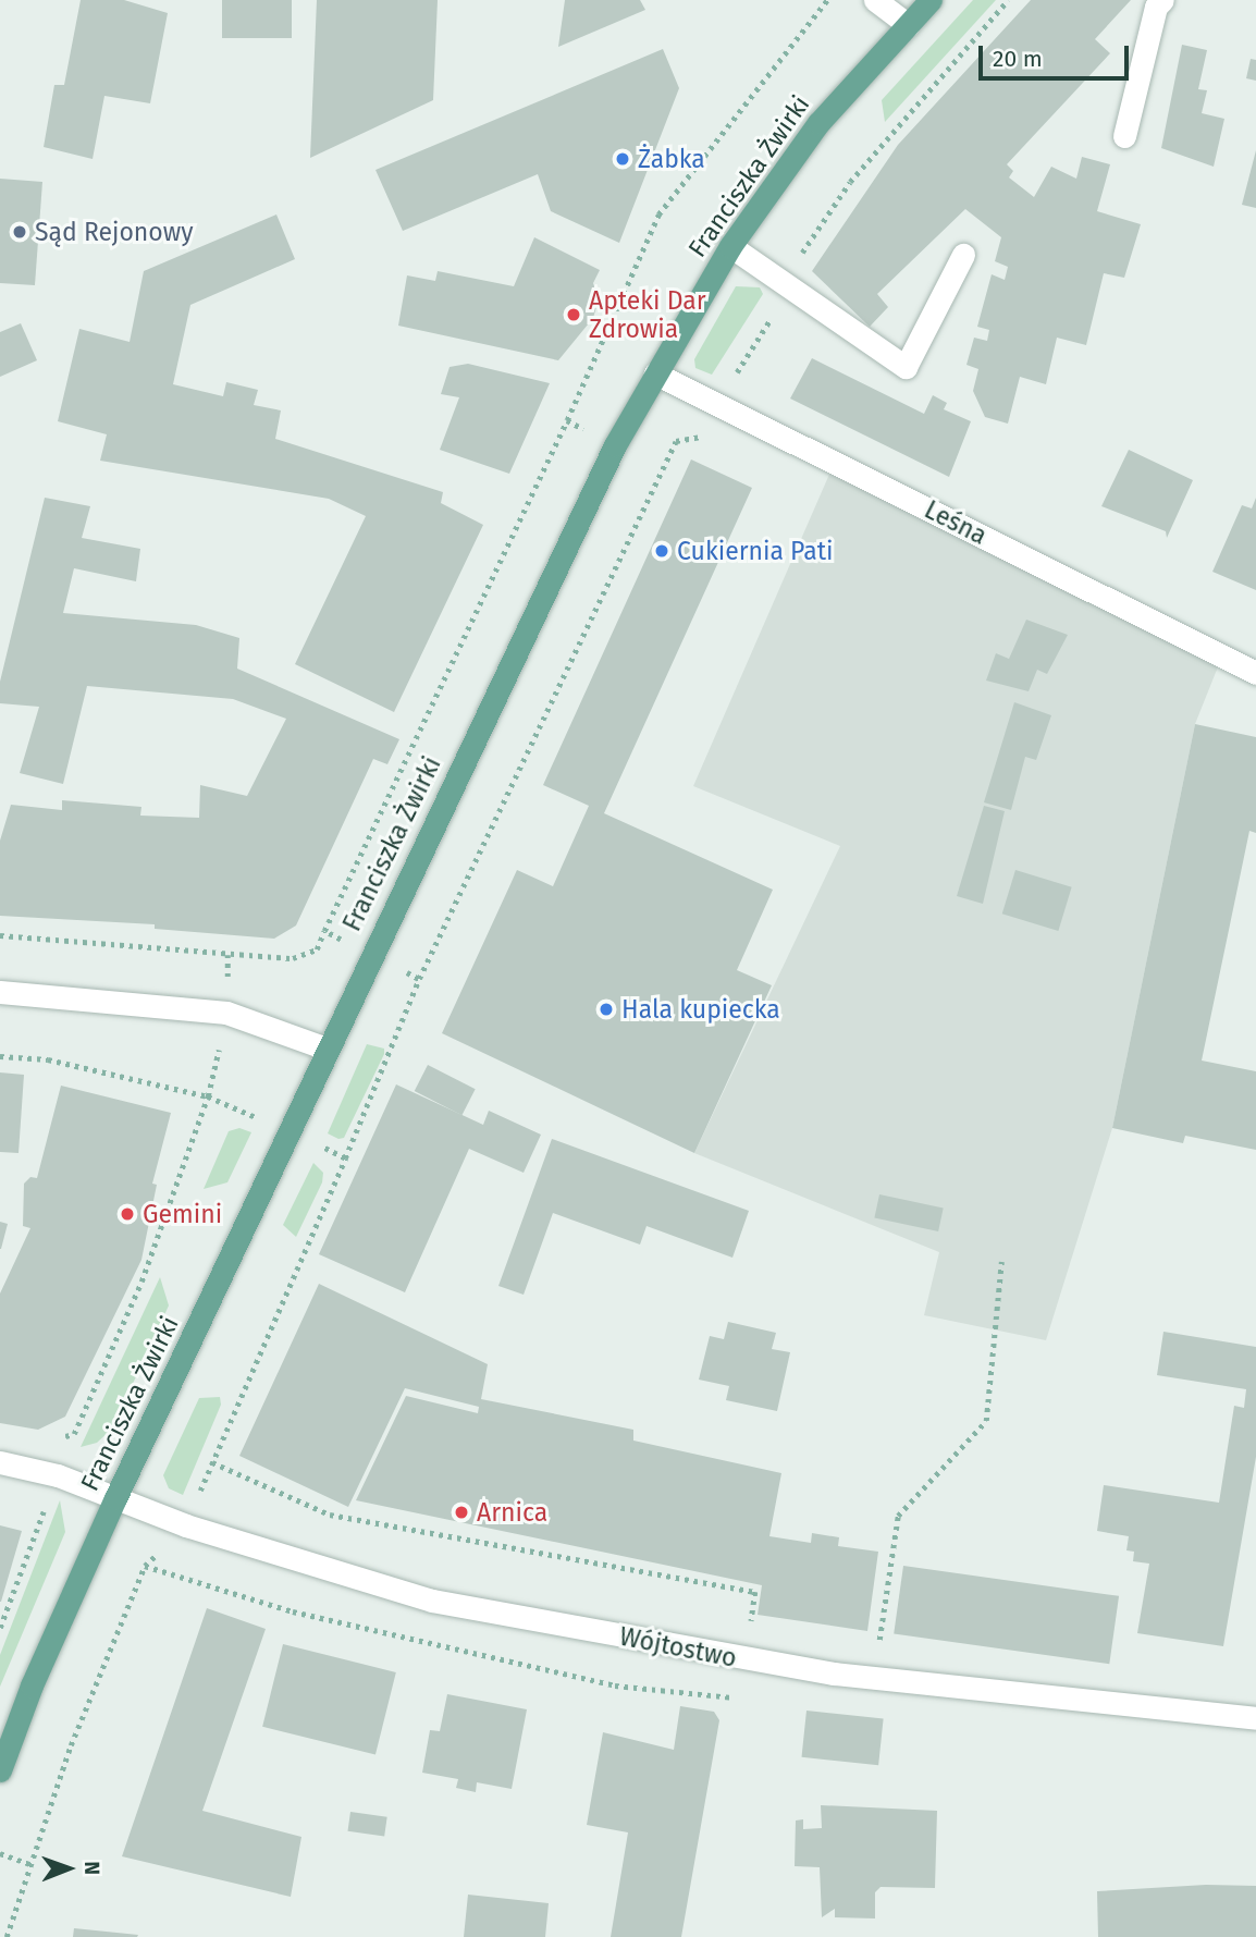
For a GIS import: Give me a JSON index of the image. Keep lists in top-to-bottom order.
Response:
{
  "streets": {
    "main road": ["Franciszka Żwirki"],
    "street": ["Leśna", "Wójtostwo"]
  },
  "crossings": [
    ["Franciszka Żwirki", "Leśna"],
    ["Franciszka Żwirki", "Wójtostwo"]
  ],
  "places": [
    "Żabka",
    "Sąd Rejonowy",
    "Apteki Dar Zdrowia",
    "Cukiernia Pati",
    "Hala kupiecka",
    "Gemini",
    "Arnica"
  ],
  "scale_bar": "20 m",
  "north": "right"
}
